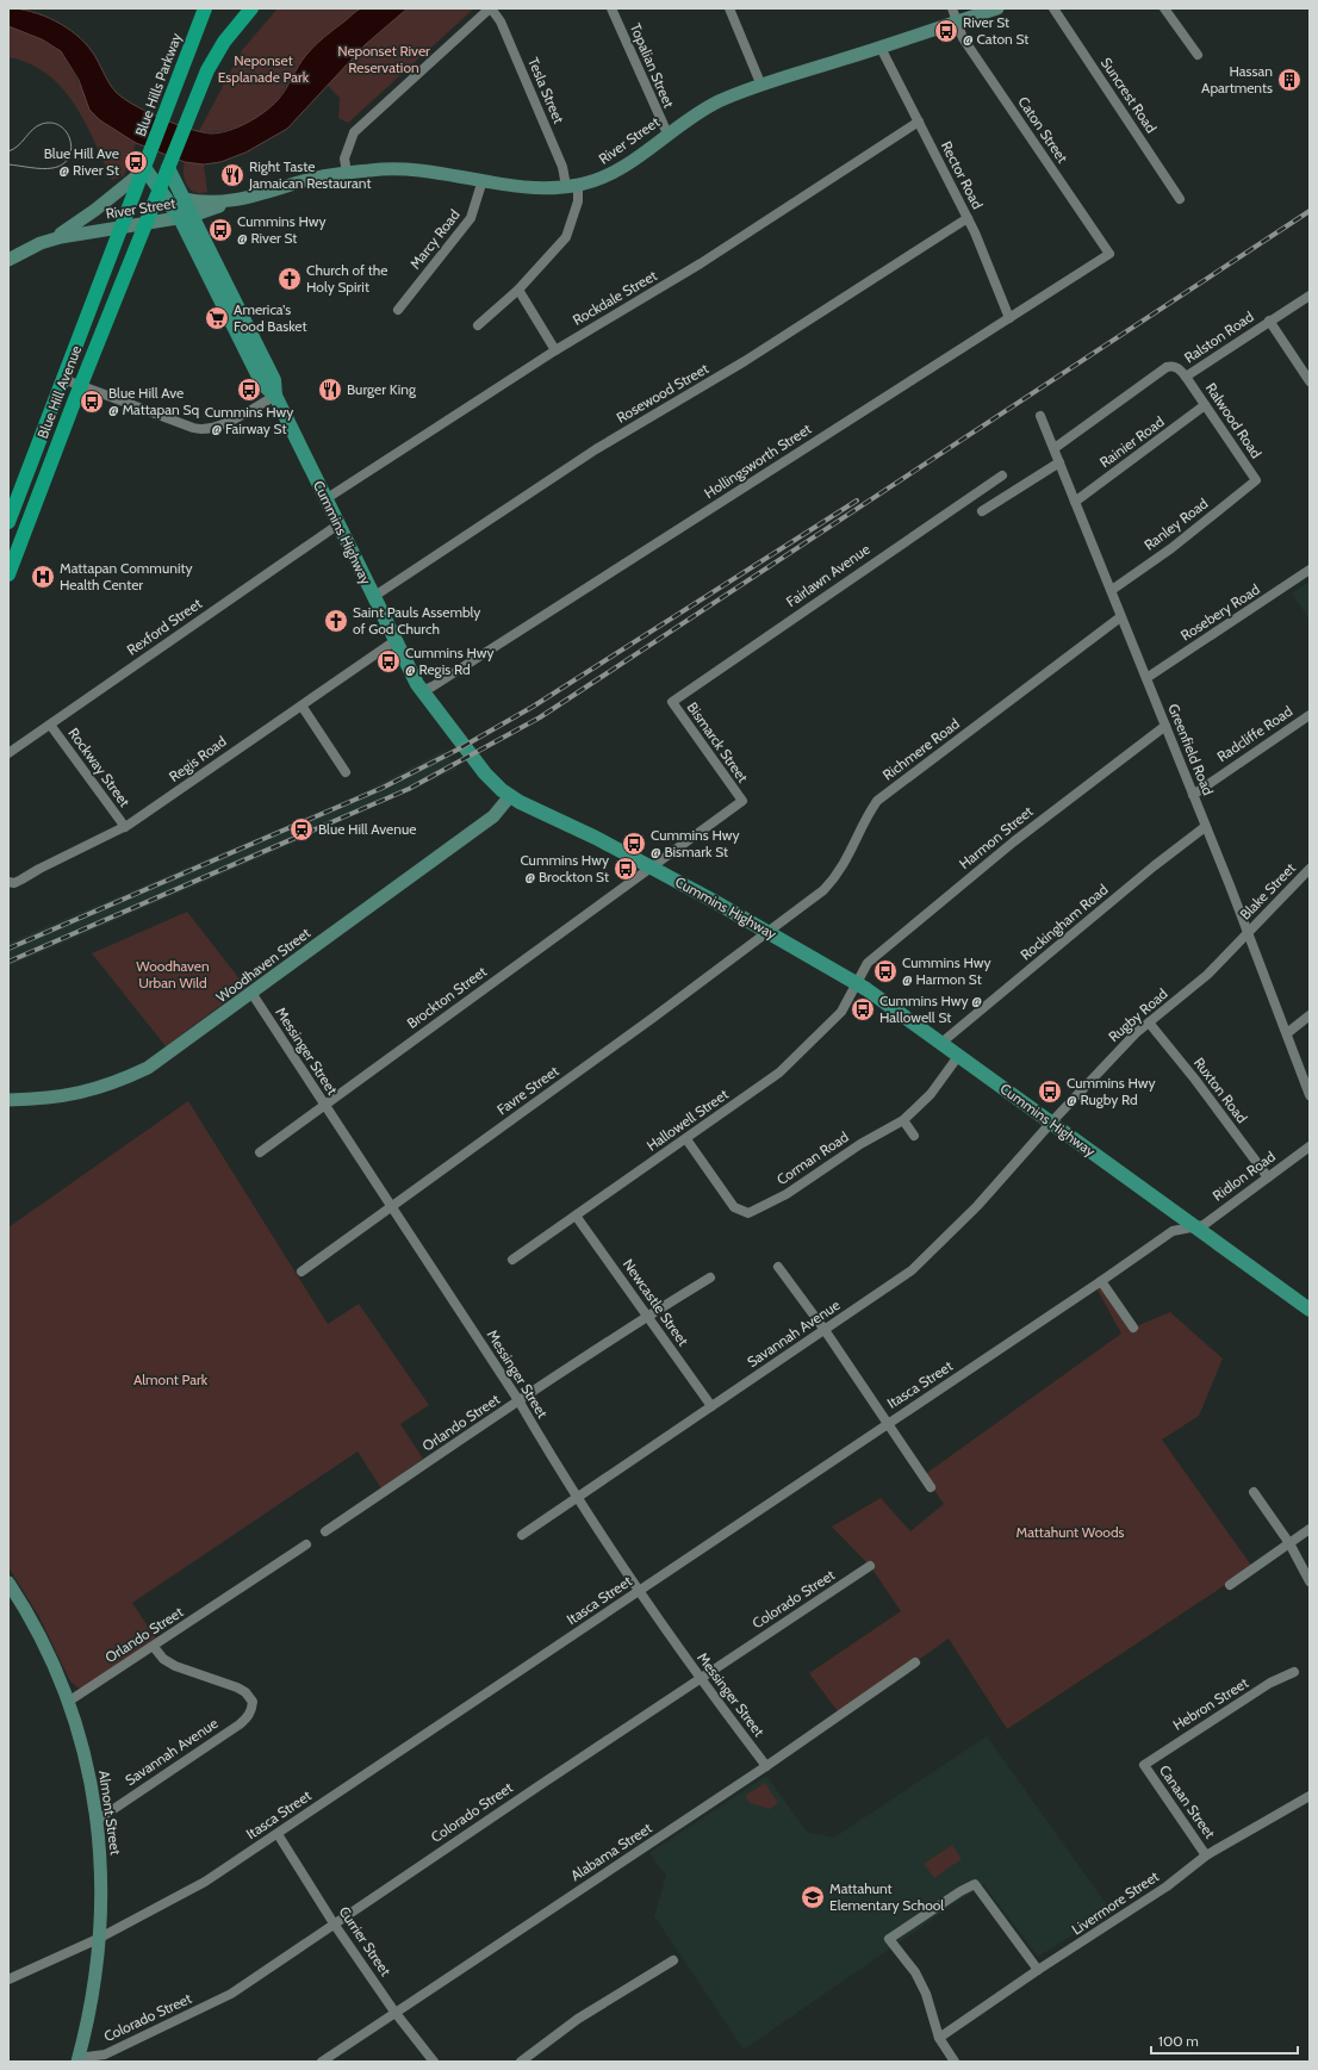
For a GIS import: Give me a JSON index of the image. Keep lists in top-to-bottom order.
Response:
{
  "streets": {
    "highway": ["Blue Hills Parkway", "Blue Hill Avenue"],
    "main road": [
      "River Street",
      "Cummins Highway",
      "Woodhaven Street",
      "Almont Street"
    ],
    "street": [
      "Topalian Street",
      "Tesla Street",
      "Suncrest Road",
      "Caton Street",
      "Rector Road",
      "Marcy Road",
      "Rockdale Street",
      "Ralston Road",
      "Rosewood Street",
      "Ralwood Road",
      "Rainier Road",
      "Hollingsworth Street",
      "Ranley Road",
      "Fairlawn Avenue",
      "Rosebery Road",
      "Rexford Street",
      "Radcliffe Road",
      "Bismarck Street",
      "Richmere Road",
      "Greenfield Road",
      "Regis Road",
      "Rockway Street",
      "Harmon Street",
      "Blake Street",
      "Rockingham Road",
      "Brockton Street",
      "Rugby Road",
      "Messinger Street",
      "Favre Street",
      "Ruxton Road",
      "Hallowell Street",
      "Corman Road",
      "Ridlon Road",
      "Newcastle Street",
      "Savannah Avenue",
      "Itasca Street",
      "Orlando Street",
      "Colorado Street",
      "Hebron Street",
      "Canaan Street",
      "Alabama Street",
      "Livermore Street",
      "Currier Street"
    ]
  },
  "crossings": [
    ["Topalian Street", "River Street"],
    ["Blue Hills Parkway", "River Street"],
    ["Blue Hills Parkway", "Blue Hill Avenue"],
    ["Blue Hills Parkway", "Cummins Highway"],
    ["Tesla Street", "River Street"],
    ["Caton Street", "River Street"],
    ["Caton Street", "Hollingsworth Street"],
    ["River Street", "Rector Road"],
    ["River Street", "Marcy Road"],
    ["River Street", "Blue Hill Avenue"],
    ["River Street", "Cummins Highway"],
    ["Rector Road", "Rockdale Street"],
    ["Rector Road", "Rosewood Street"],
    ["Rector Road", "Hollingsworth Street"],
    ["Rockdale Street", "Cummins Highway"],
    ["Ralston Road", "Ralwood Road"],
    ["Ralston Road", "Greenfield Road"],
    ["Rosewood Street", "Cummins Highway"],
    ["Ralwood Road", "Rainier Road"],
    ["Ralwood Road", "Ranley Road"],
    ["Rainier Road", "Greenfield Road"],
    ["Hollingsworth Street", "Cummins Highway"],
    ["Ranley Road", "Greenfield Road"],
    ["Cummins Highway", "Rexford Street"],
    ["Cummins Highway", "Bismarck Street"],
    ["Cummins Highway", "Richmere Road"],
    ["Cummins Highway", "Regis Road"],
    ["Cummins Highway", "Harmon Street"],
    ["Cummins Highway", "Rockingham Road"],
    ["Cummins Highway", "Woodhaven Street"],
    ["Cummins Highway", "Brockton Street"],
    ["Cummins Highway", "Rugby Road"],
    ["Cummins Highway", "Favre Street"],
    ["Cummins Highway", "Hallowell Street"],
    ["Cummins Highway", "Corman Road"],
    ["Cummins Highway", "Ridlon Road"],
    ["Cummins Highway", "Savannah Avenue"],
    ["Cummins Highway", "Itasca Street"],
    ["Fairlawn Avenue", "Bismarck Street"],
    ["Rosebery Road", "Greenfield Road"],
    ["Rexford Street", "Rockway Street"],
    ["Radcliffe Road", "Greenfield Road"],
    ["Bismarck Street", "Brockton Street"],
    ["Richmere Road", "Greenfield Road"],
    ["Richmere Road", "Favre Street"],
    ["Greenfield Road", "Harmon Street"],
    ["Greenfield Road", "Blake Street"],
    ["Greenfield Road", "Rockingham Road"],
    ["Greenfield Road", "Rugby Road"],
    ["Regis Road", "Rockway Street"],
    ["Harmon Street", "Hallowell Street"],
    ["Blake Street", "Rugby Road"],
    ["Woodhaven Street", "Messinger Street"],
    ["Brockton Street", "Messinger Street"],
    ["Rugby Road", "Ruxton Road"],
    ["Rugby Road", "Savannah Avenue"],
    ["Messinger Street", "Favre Street"],
    ["Messinger Street", "Savannah Avenue"],
    ["Messinger Street", "Itasca Street"],
    ["Messinger Street", "Orlando Street"],
    ["Messinger Street", "Colorado Street"],
    ["Messinger Street", "Alabama Street"],
    ["Ruxton Road", "Ridlon Road"],
    ["Hallowell Street", "Corman Road"],
    ["Hallowell Street", "Newcastle Street"],
    ["Ridlon Road", "Itasca Street"],
    ["Newcastle Street", "Savannah Avenue"],
    ["Newcastle Street", "Orlando Street"],
    ["Savannah Avenue", "Orlando Street"],
    ["Savannah Avenue", "Almont Street"],
    ["Itasca Street", "Almont Street"],
    ["Itasca Street", "Currier Street"],
    ["Orlando Street", "Almont Street"],
    ["Colorado Street", "Almont Street"],
    ["Colorado Street", "Currier Street"],
    ["Hebron Street", "Canaan Street"],
    ["Canaan Street", "Livermore Street"],
    ["Alabama Street", "Currier Street"]
  ],
  "parks": [
    "Neponset River Reservation",
    "Neponset Esplanade Park",
    "Woodhaven Urban Wild",
    "Almont Park",
    "Mattahunt Woods"
  ],
  "places": {
    "bus stop": [
      "River St @ Caton St",
      "Blue Hill Ave @ River St",
      "Cummins Hwy @ River St",
      "Cummins Hwy @ Fairway St",
      "Blue Hill Ave @ Mattapan Sq",
      "Cummins Hwy @ Regis Rd",
      "Cummins Hwy @ Bismark St",
      "Cummins Hwy @ Brockton St",
      "Cummins Hwy @ Harmon St",
      "Cummins Hwy @ Hallowell St",
      "Cummins Hwy @ Rugby Rd"
    ],
    "building": ["Hassan Apartments"],
    "restaurant": ["Right Taste Jamaican Restaurant", "Burger King"],
    "church": ["Church of the Holy Spirit", "Saint Pauls Assembly of God Church"],
    "supermarket": ["America's Food Basket"],
    "hospital": ["Mattapan Community Health Center"],
    "station": ["Blue Hill Avenue"],
    "school or university": ["Mattahunt Elementary School"]
  },
  "scale_bar": "100 m"
}
